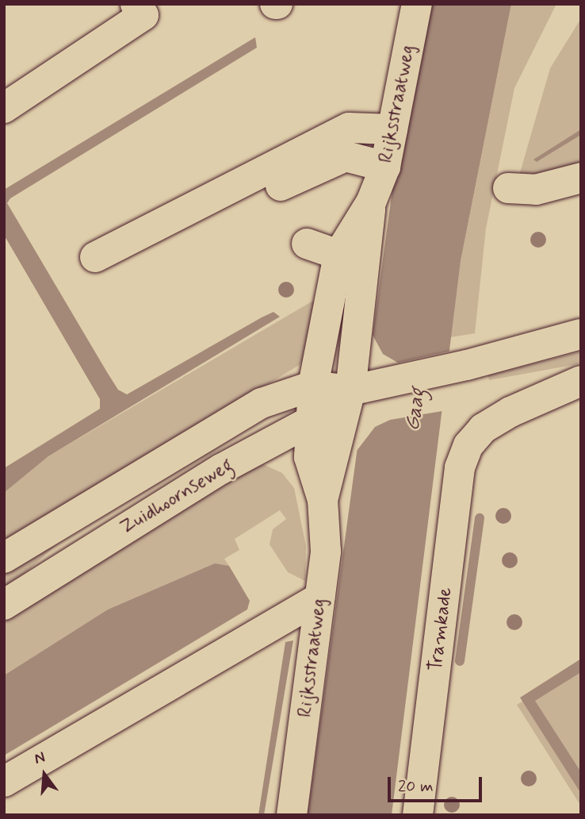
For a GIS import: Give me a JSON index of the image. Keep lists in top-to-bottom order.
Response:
{
  "streets": {
    "street": ["Rijksstraatweg", "Zuidhoornseweg", "Tramkade"]
  },
  "crossings": [
    ["Rijksstraatweg", "Zuidhoornseweg"]
  ],
  "water": ["Gaag"],
  "scale_bar": "20 m",
  "north": "top"
}
